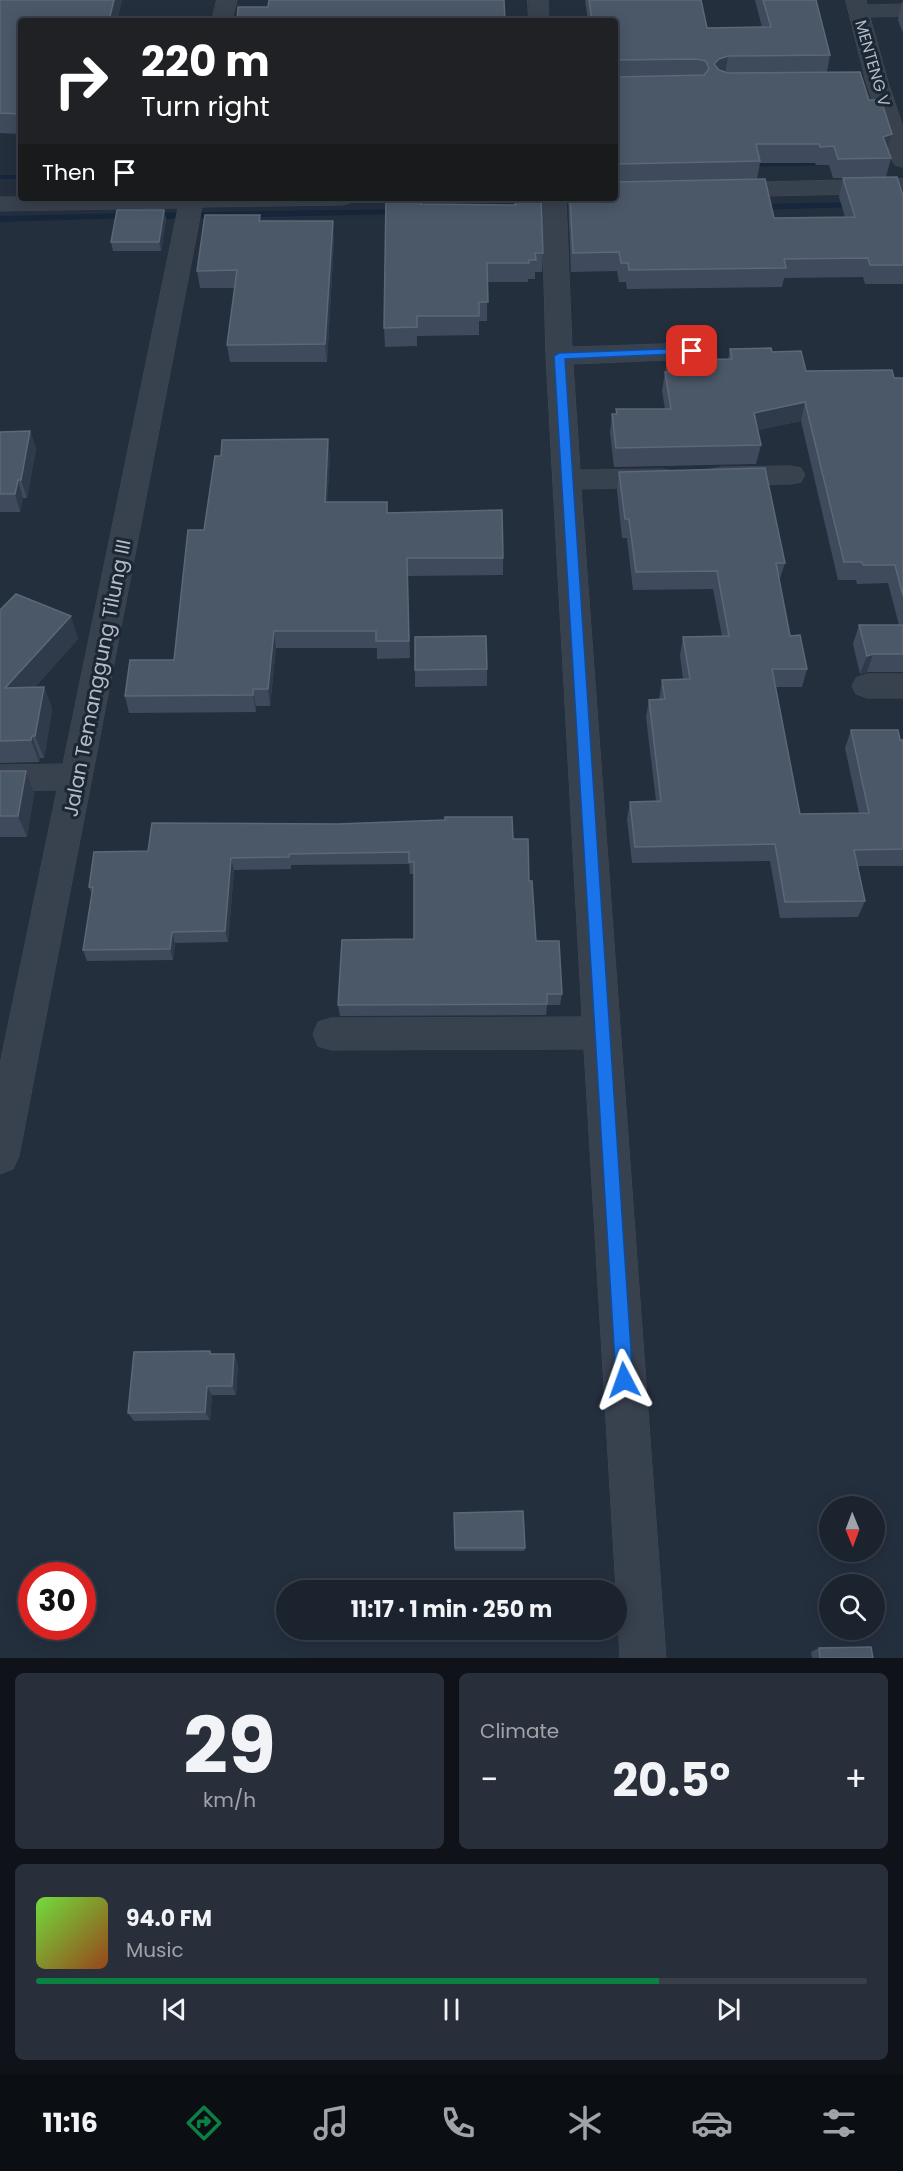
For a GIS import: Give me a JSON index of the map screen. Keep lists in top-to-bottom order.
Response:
{
  "streets": {
    "street": ["MENTENG V", "Jalan Temanggung Tilung III"]
  },
  "north": "bottom",
  "page": {
    "turn": ["220 m", "Turn right"],
    "then": "Then",
    "limit": "30",
    "trip": "11:17 · 1 min · 250 m",
    "tile": [
      ["29", "km/h"],
      "Climate"
    ],
    "heat": ["−", "20.5°", "+"],
    "song": ["94.0 FM", "Music"],
    "tabs": "11:16"
  }
}
